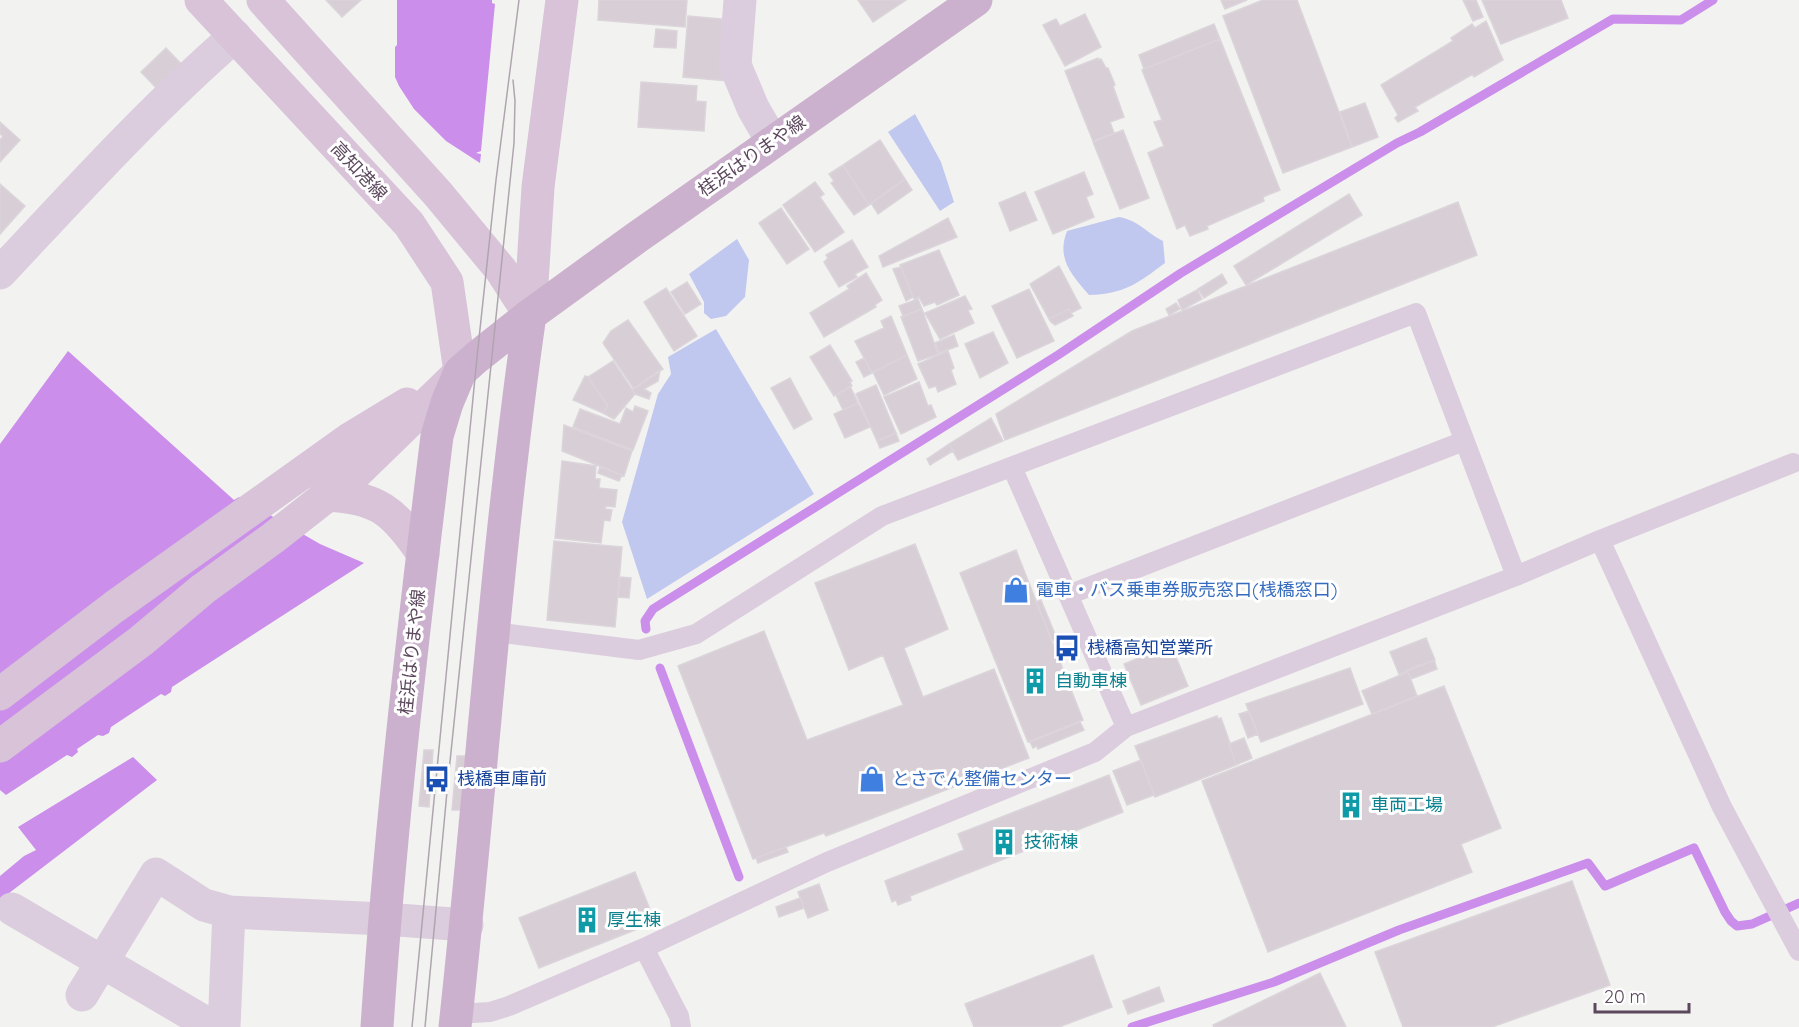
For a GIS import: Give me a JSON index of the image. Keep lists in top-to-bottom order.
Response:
{
  "streets": {
    "main road": ["桂浜はりまや線"],
    "street": ["高知港線"]
  },
  "crossings": [
    ["桂浜はりまや線", "高知港線"]
  ],
  "places": {
    "shop": ["電車・バス乗車券販売窓口(桟橋窓口)", "とさでん整備センター"],
    "bus stop": ["桟橋高知営業所", "桟橋車庫前"],
    "building": [
      "自動車棟",
      "車両工場",
      "技術棟",
      "厚生棟"
    ]
  },
  "scale_bar": "20 m"
}
